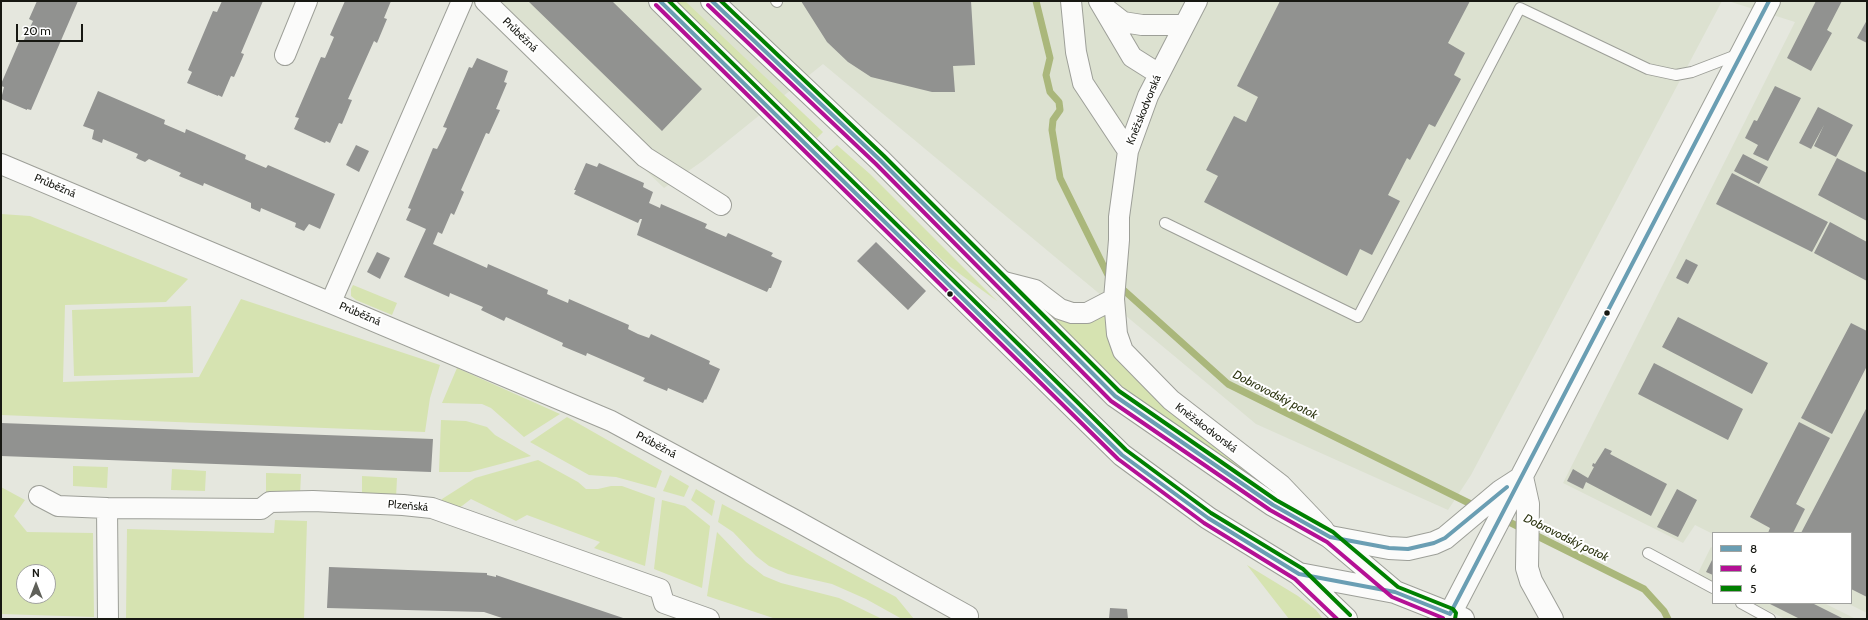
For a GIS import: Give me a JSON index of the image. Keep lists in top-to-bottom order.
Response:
{
  "streets": {
    "street": ["Průběžná", "Kněžskodvorská", "Plzeňská"]
  },
  "water": ["Dobrovodský potok"],
  "lines": ["transit line 8", "transit line 5", "transit line 6"],
  "legend": ["8", "6", "5"],
  "scale_bar": "20 m",
  "north": "top"
}
